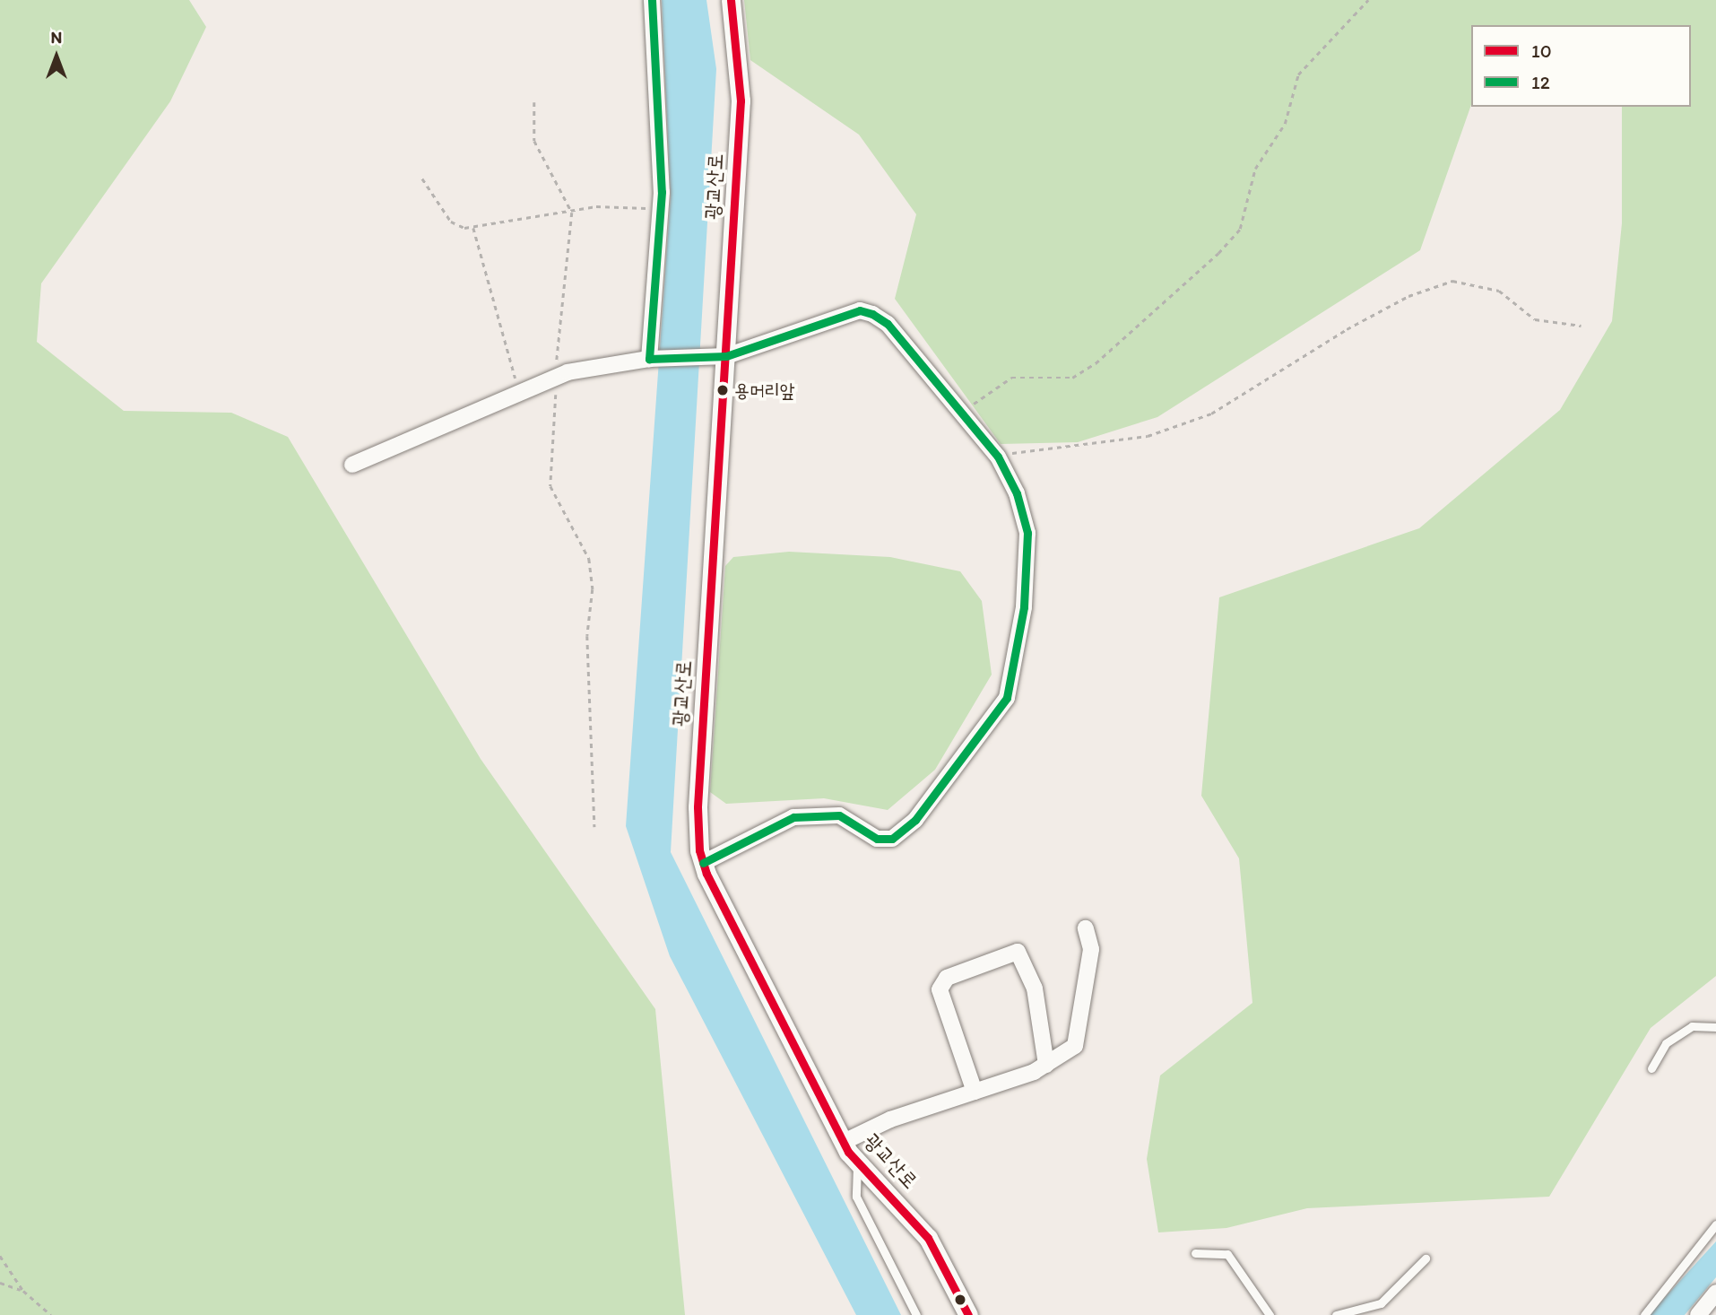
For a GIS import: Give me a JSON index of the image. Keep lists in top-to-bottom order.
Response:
{
  "streets": {
    "street": ["광교산로"]
  },
  "places": ["용머리앞"],
  "lines": ["transit line 10", "transit line 12"],
  "legend": ["10", "12"],
  "north": "top"
}
